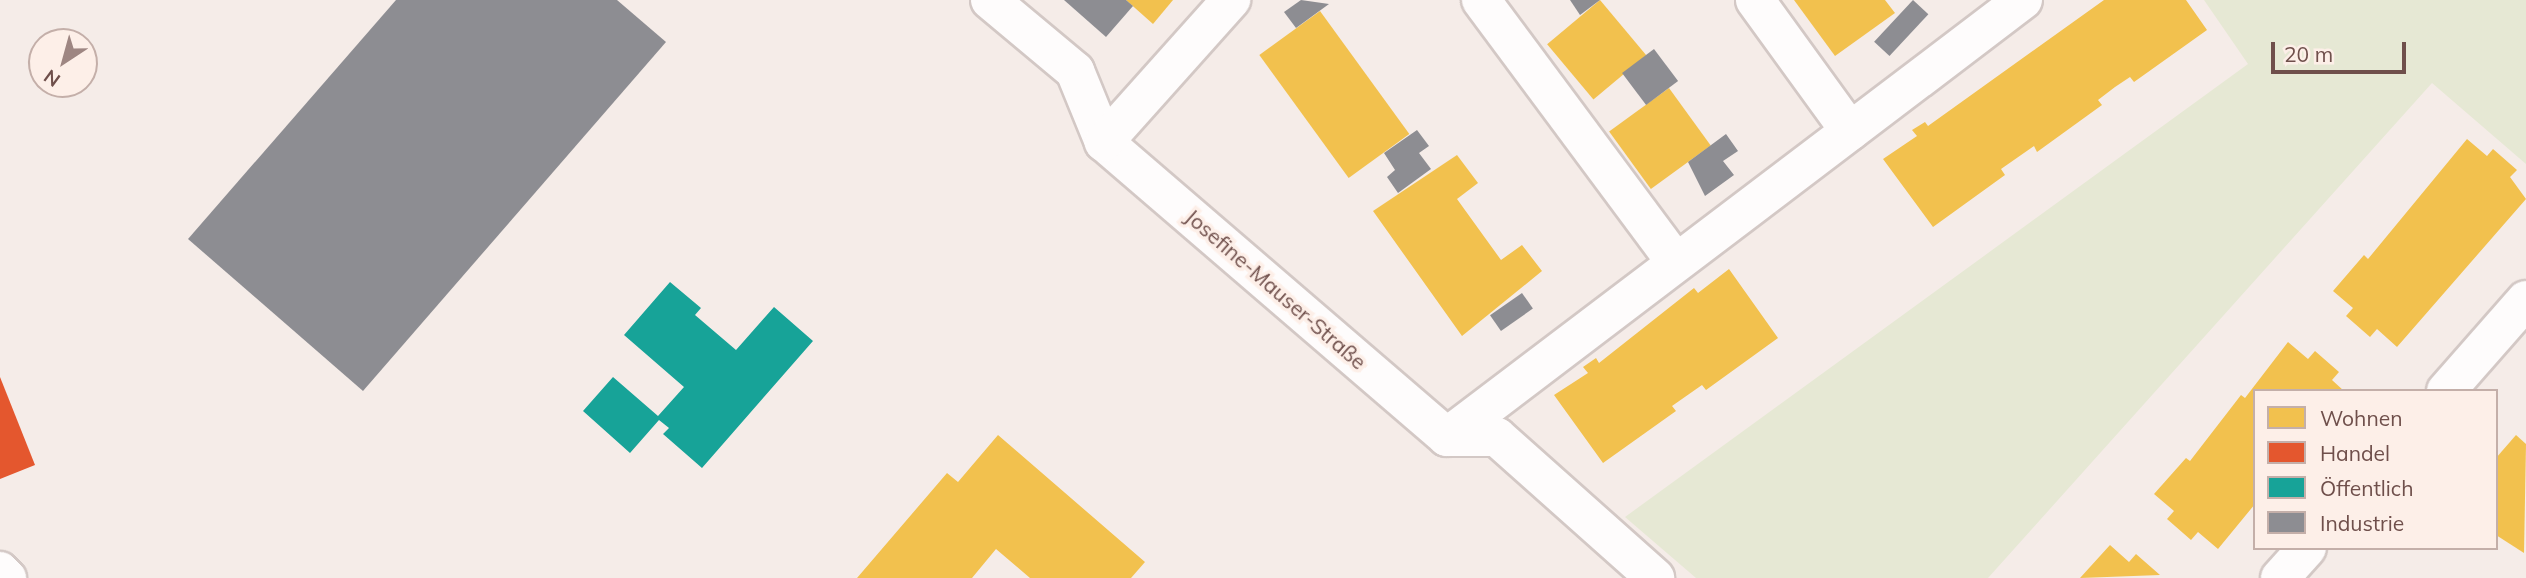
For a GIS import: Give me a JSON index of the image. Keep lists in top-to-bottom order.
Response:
{
  "streets": {
    "street": ["Josefine-Mauser-Straße"]
  },
  "legend": [
    "Wohnen",
    "Handel",
    "Öffentlich",
    "Industrie"
  ],
  "scale_bar": "20 m",
  "north": "bottom left"
}
